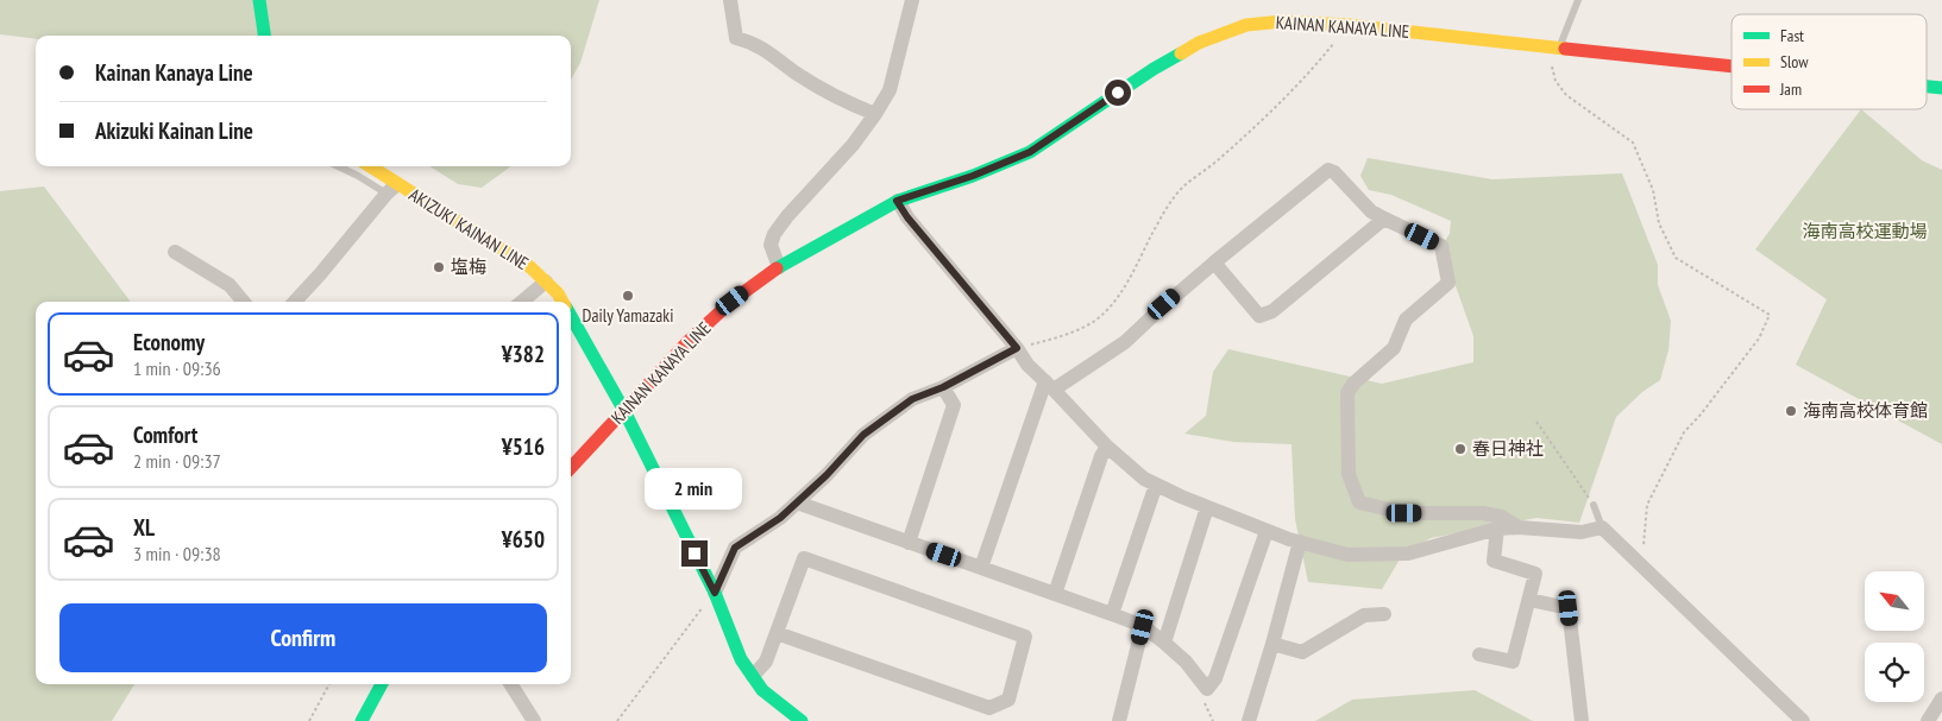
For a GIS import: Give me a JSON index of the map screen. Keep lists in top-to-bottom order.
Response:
{
  "streets": {
    "main road": ["KAINAN KANAYA LINE", "AKIZUKI KAINAN LINE"]
  },
  "crossings": [
    ["KAINAN KANAYA LINE", "AKIZUKI KAINAN LINE"]
  ],
  "parks": ["海南高校運動場"],
  "places": [
    "塩梅",
    "Daily Yamazaki",
    "海南高校体育館",
    "春日神社"
  ],
  "legend": ["Fast", "Slow", "Jam"],
  "north": "top left",
  "page": {
    "banner": ["Kainan Kanaya Line", "Akizuki Kainan Line"],
    "list": [
      {
        "name": "Economy",
        "note": "1 min · 09:36",
        "value": "¥382"
      },
      {
        "name": "Comfort",
        "note": "2 min · 09:37",
        "value": "¥516"
      },
      {
        "name": "XL",
        "note": "3 min · 09:38",
        "value": "¥650"
      }
    ],
    "bubble": "2 min",
    "buttons": "Confirm"
  }
}
